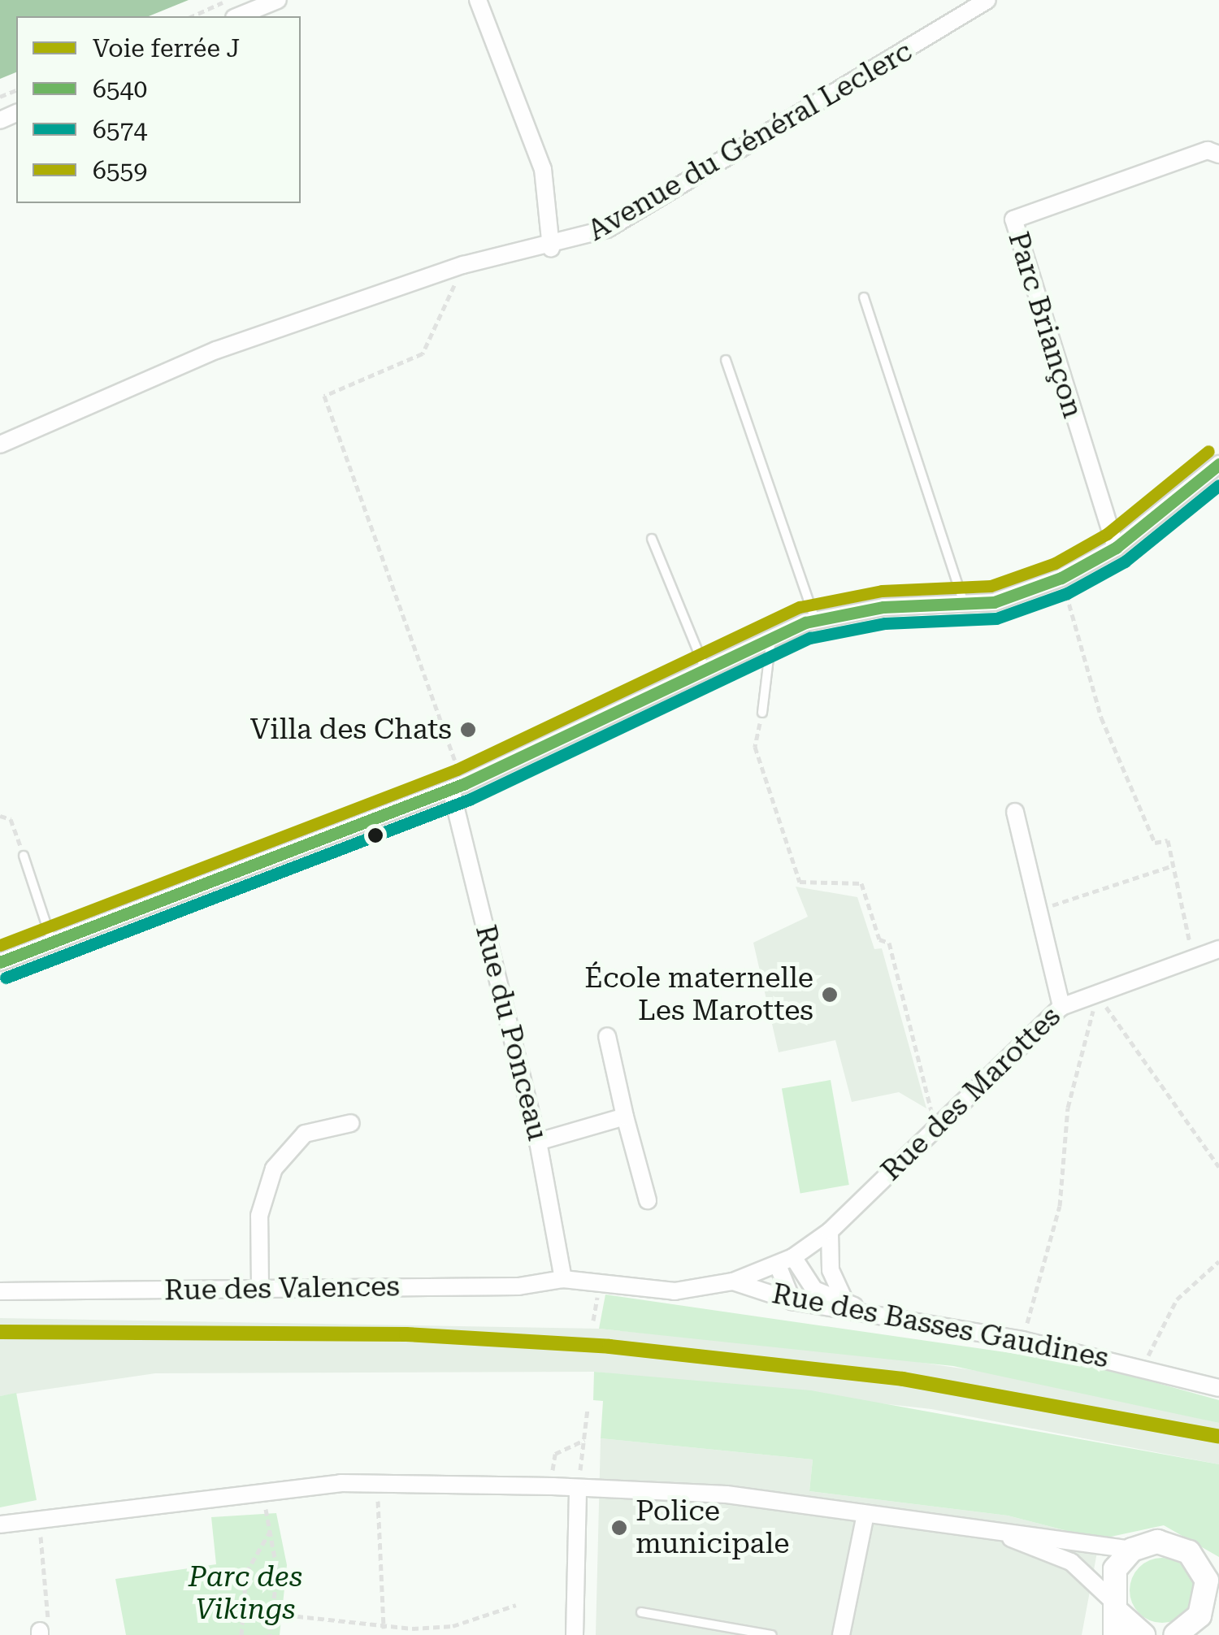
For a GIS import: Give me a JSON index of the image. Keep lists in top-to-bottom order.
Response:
{
  "streets": {
    "street": [
      "Avenue du Général Leclerc",
      "Parc Briançon",
      "Rue du Ponceau",
      "Rue des Marottes",
      "Rue des Valences",
      "Rue des Basses Gaudines"
    ]
  },
  "crossings": [
    ["Rue du Ponceau", "Rue des Valences"],
    ["Rue du Ponceau", "Rue des Basses Gaudines"],
    ["Rue des Marottes", "Rue des Basses Gaudines"],
    ["Rue des Valences", "Rue des Basses Gaudines"]
  ],
  "parks": ["Parc des Vikings"],
  "places": ["Villa des Chats", "École maternelle Les Marottes", "Police municipale"],
  "lines": [
    "transit line 6559",
    "transit line 6540",
    "transit line 6574",
    "rail line J"
  ],
  "legend": [
    "Voie ferrée J",
    "6540",
    "6574",
    "6559"
  ]
}
